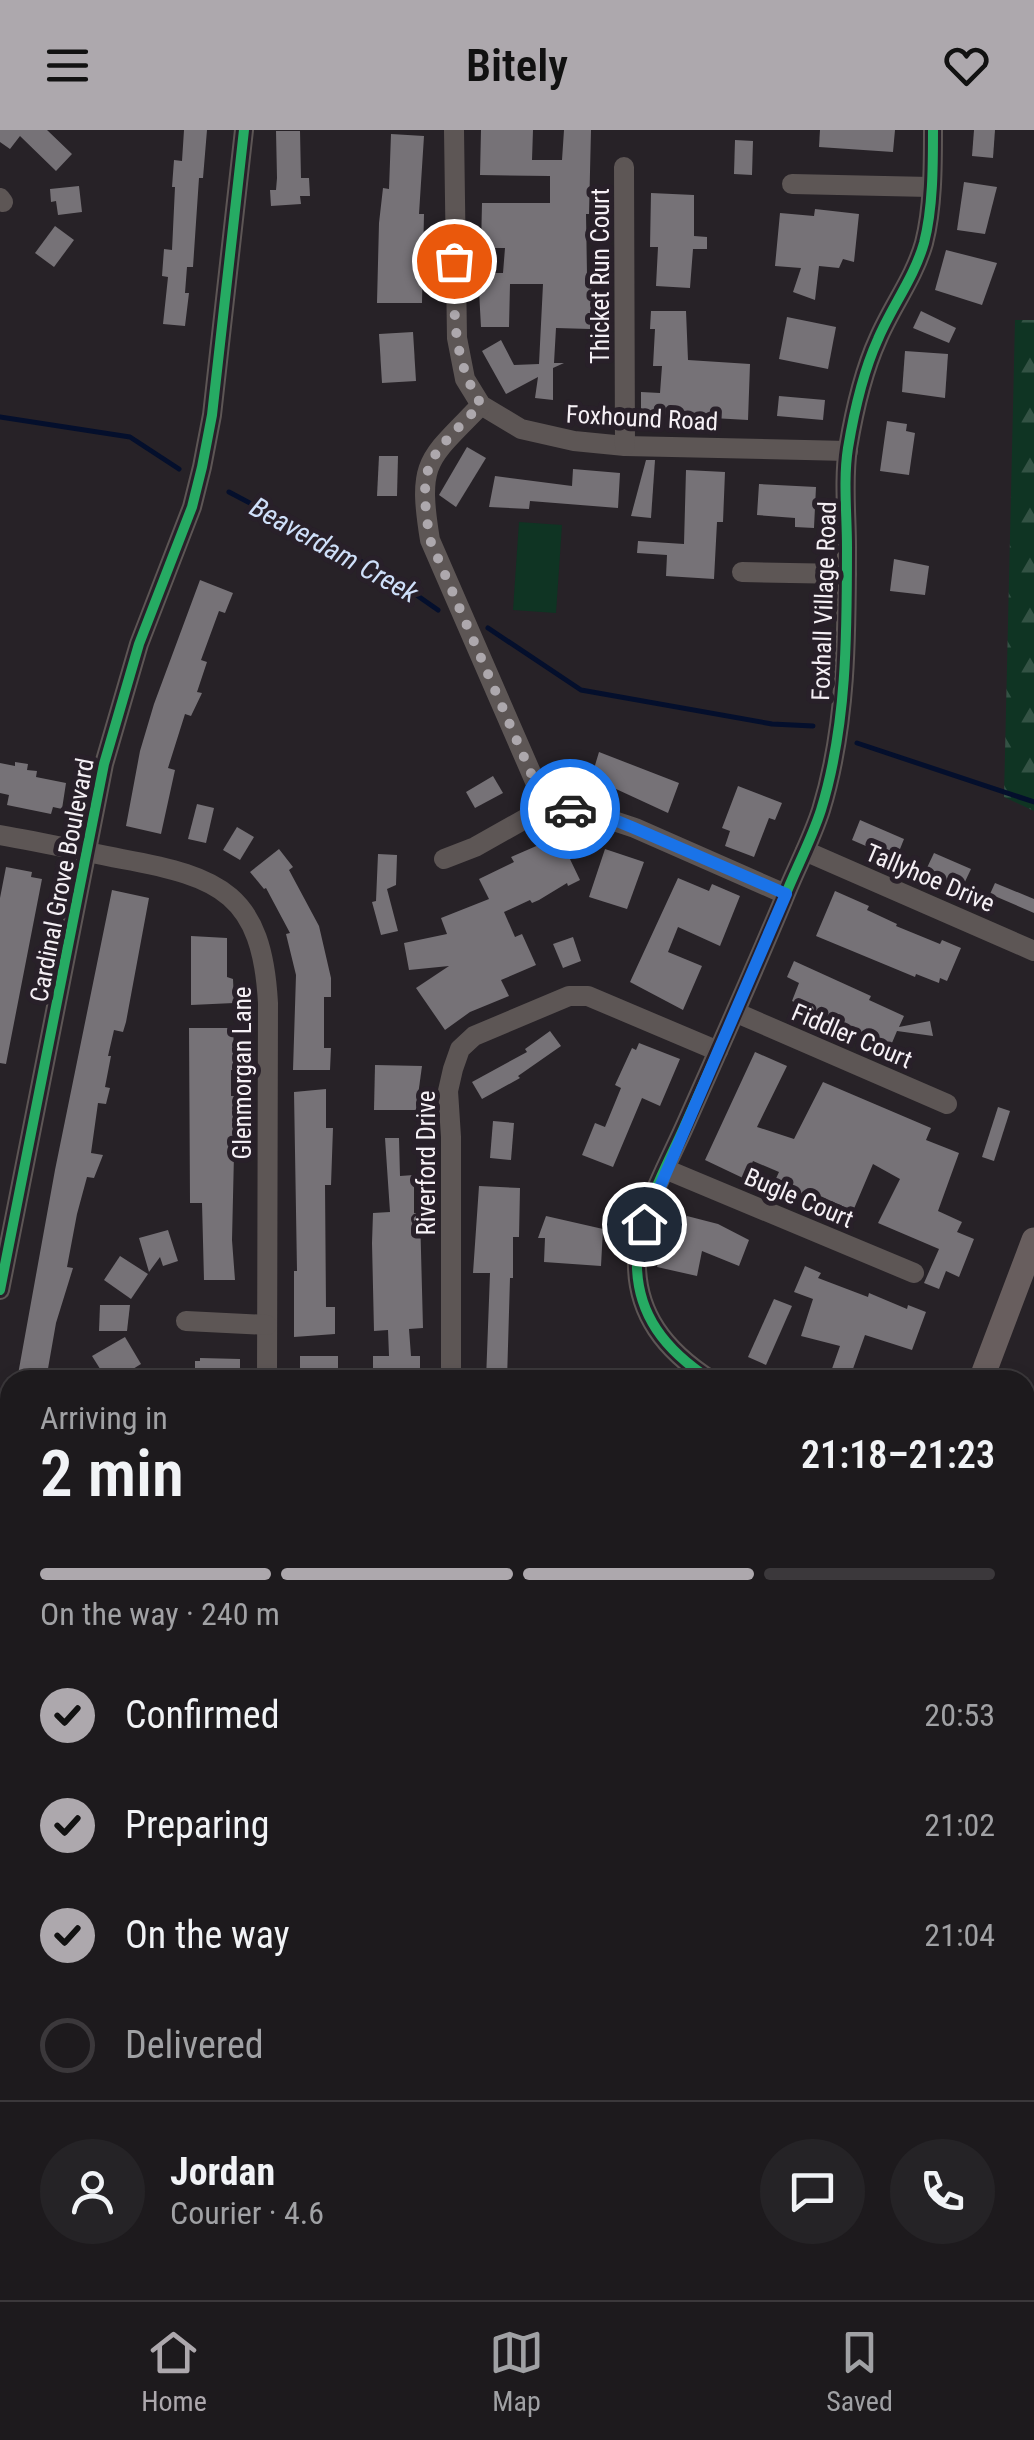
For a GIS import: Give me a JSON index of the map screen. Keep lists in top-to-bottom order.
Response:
{
  "streets": {
    "street": [
      "Thicket Run Court",
      "Foxhound Road",
      "Foxhall Village Road",
      "Tallyhoe Drive",
      "Cardinal Grove Boulevard",
      "Fiddler Court",
      "Glenmorgan Lane",
      "Riverford Drive",
      "Bugle Court"
    ]
  },
  "crossings": [
    ["Thicket Run Court", "Foxhound Road"],
    ["Foxhound Road", "Foxhall Village Road"],
    ["Foxhall Village Road", "Tallyhoe Drive"],
    ["Foxhall Village Road", "Fiddler Court"],
    ["Foxhall Village Road", "Riverford Drive"],
    ["Foxhall Village Road", "Bugle Court"],
    ["Cardinal Grove Boulevard", "Glenmorgan Lane"]
  ],
  "water": ["Beaverdam Creek"],
  "page": {
    "header": "Bitely",
    "heading": ["2 min", "Arriving in", "21:18–21:23"],
    "panel": ["Jordan", "Courier · 4.6"],
    "bar": "On the way · 240 m",
    "list": [
      ["Confirmed", "20:53"],
      ["Preparing", "21:02"],
      ["On the way", "21:04"],
      "Delivered"
    ],
    "tabs": ["Home", "Map", "Saved"]
  }
}
